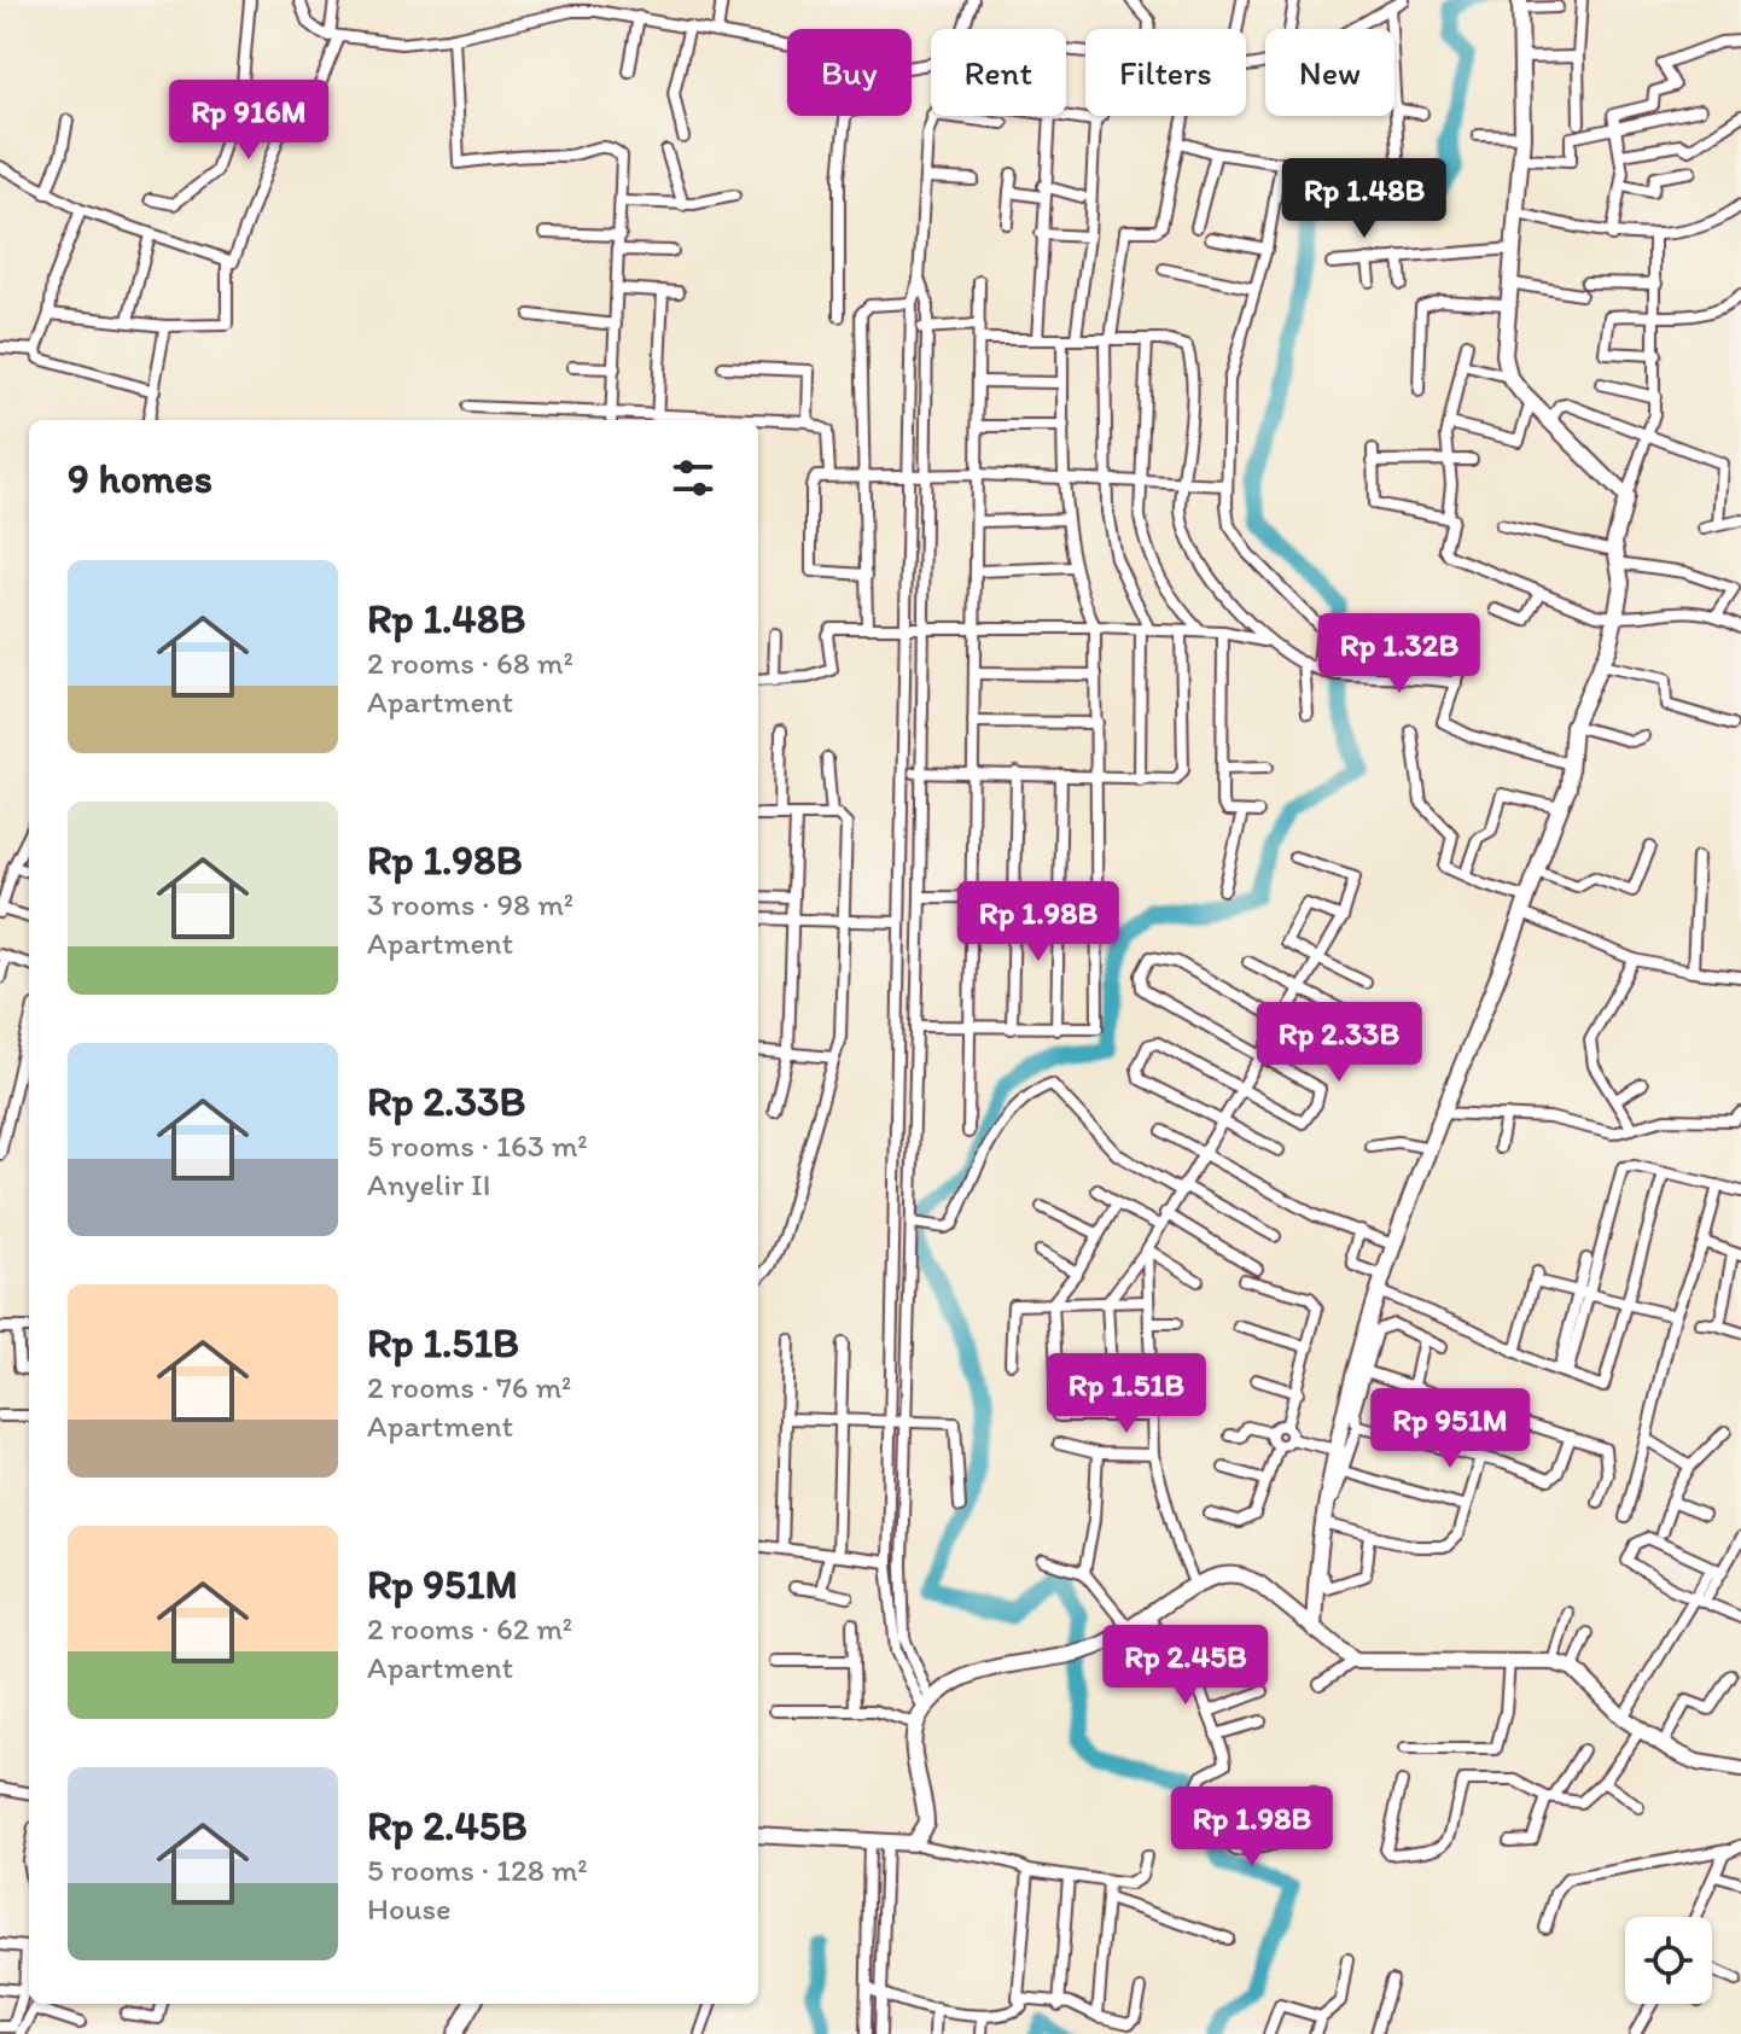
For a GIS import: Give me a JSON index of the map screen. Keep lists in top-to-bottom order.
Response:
{
  "page": {
    "chip": [
      "Buy",
      "Rent",
      "Filters",
      "New"
    ],
    "price": [
      "Rp 916M",
      "Rp 1.48B",
      "Rp 1.32B",
      "Rp 1.98B",
      "Rp 2.33B",
      "Rp 1.51B",
      "Rp 951M",
      "Rp 2.45B",
      "Rp 1.98B"
    ],
    "heading": "9 homes",
    "list": [
      {
        "name": "Rp 1.48B",
        "note": "2 rooms · 68 m² · Apartment"
      },
      {
        "name": "Rp 1.98B",
        "note": "3 rooms · 98 m² · Apartment"
      },
      {
        "name": "Rp 2.33B",
        "note": "5 rooms · 163 m² · Anyelir II"
      },
      {
        "name": "Rp 1.51B",
        "note": "2 rooms · 76 m² · Apartment"
      },
      {
        "name": "Rp 951M",
        "note": "2 rooms · 62 m² · Apartment"
      },
      {
        "name": "Rp 2.45B",
        "note": "5 rooms · 128 m² · House"
      }
    ]
  }
}
